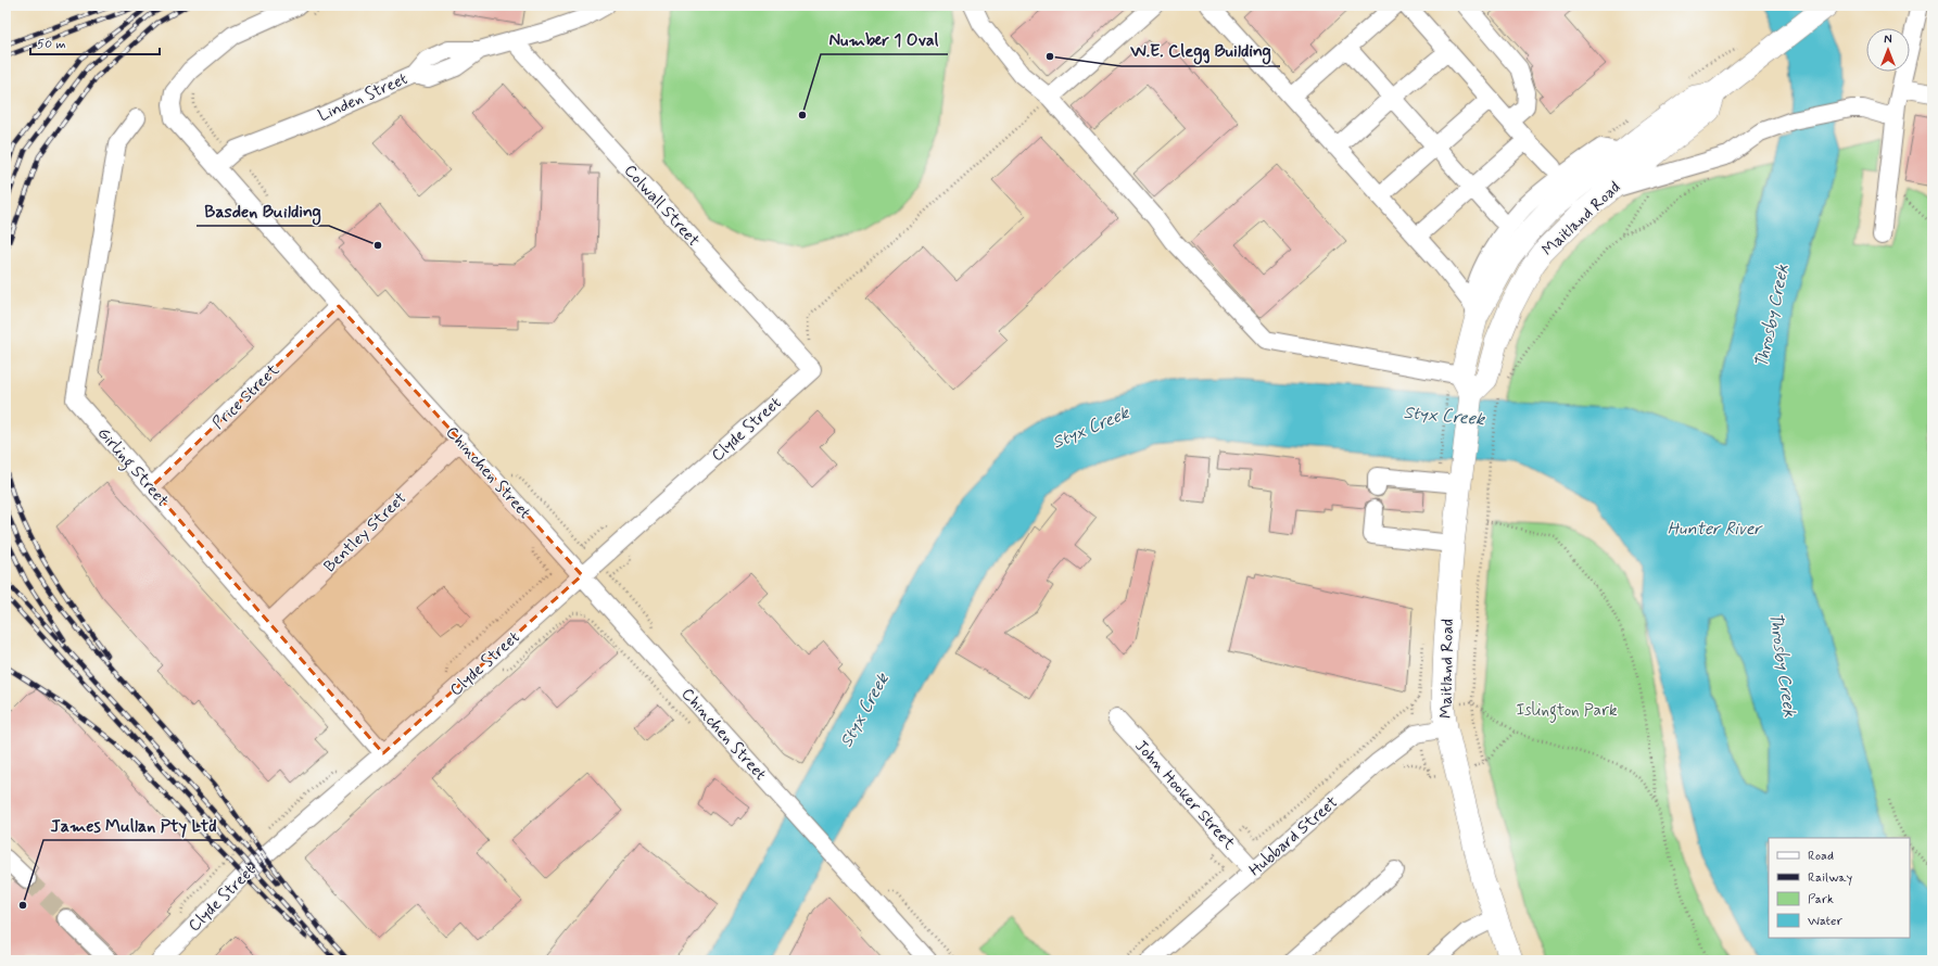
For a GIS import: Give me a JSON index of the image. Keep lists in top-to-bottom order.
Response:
{
  "streets": {
    "main road": ["Maitland Road"],
    "street": [
      "Linden Street",
      "Colwall Street",
      "Price Street",
      "Clyde Street",
      "Girling Street",
      "Chinchen Street",
      "Bentley Street",
      "John Hooker Street",
      "Hubbard Street"
    ]
  },
  "crossings": [
    ["Linden Street", "Colwall Street"],
    ["Linden Street", "Chinchen Street"],
    ["Colwall Street", "Clyde Street"],
    ["Maitland Road", "Hubbard Street"],
    ["Price Street", "Girling Street"],
    ["Price Street", "Chinchen Street"],
    ["Clyde Street", "Girling Street"],
    ["Clyde Street", "Chinchen Street"],
    ["Girling Street", "Bentley Street"],
    ["Chinchen Street", "Bentley Street"],
    ["John Hooker Street", "Hubbard Street"]
  ],
  "water": ["Throsby Creek", "Styx Creek", "Hunter River"],
  "parks": ["Islington Park"],
  "places": [
    "W.E. Clegg Building",
    "Number 1 Oval",
    "Basden Building",
    "James Mullan Pty Ltd"
  ],
  "legend": [
    "Road",
    "Railway",
    "Park",
    "Water"
  ],
  "scale_bar": "50 m",
  "north": "top"
}
